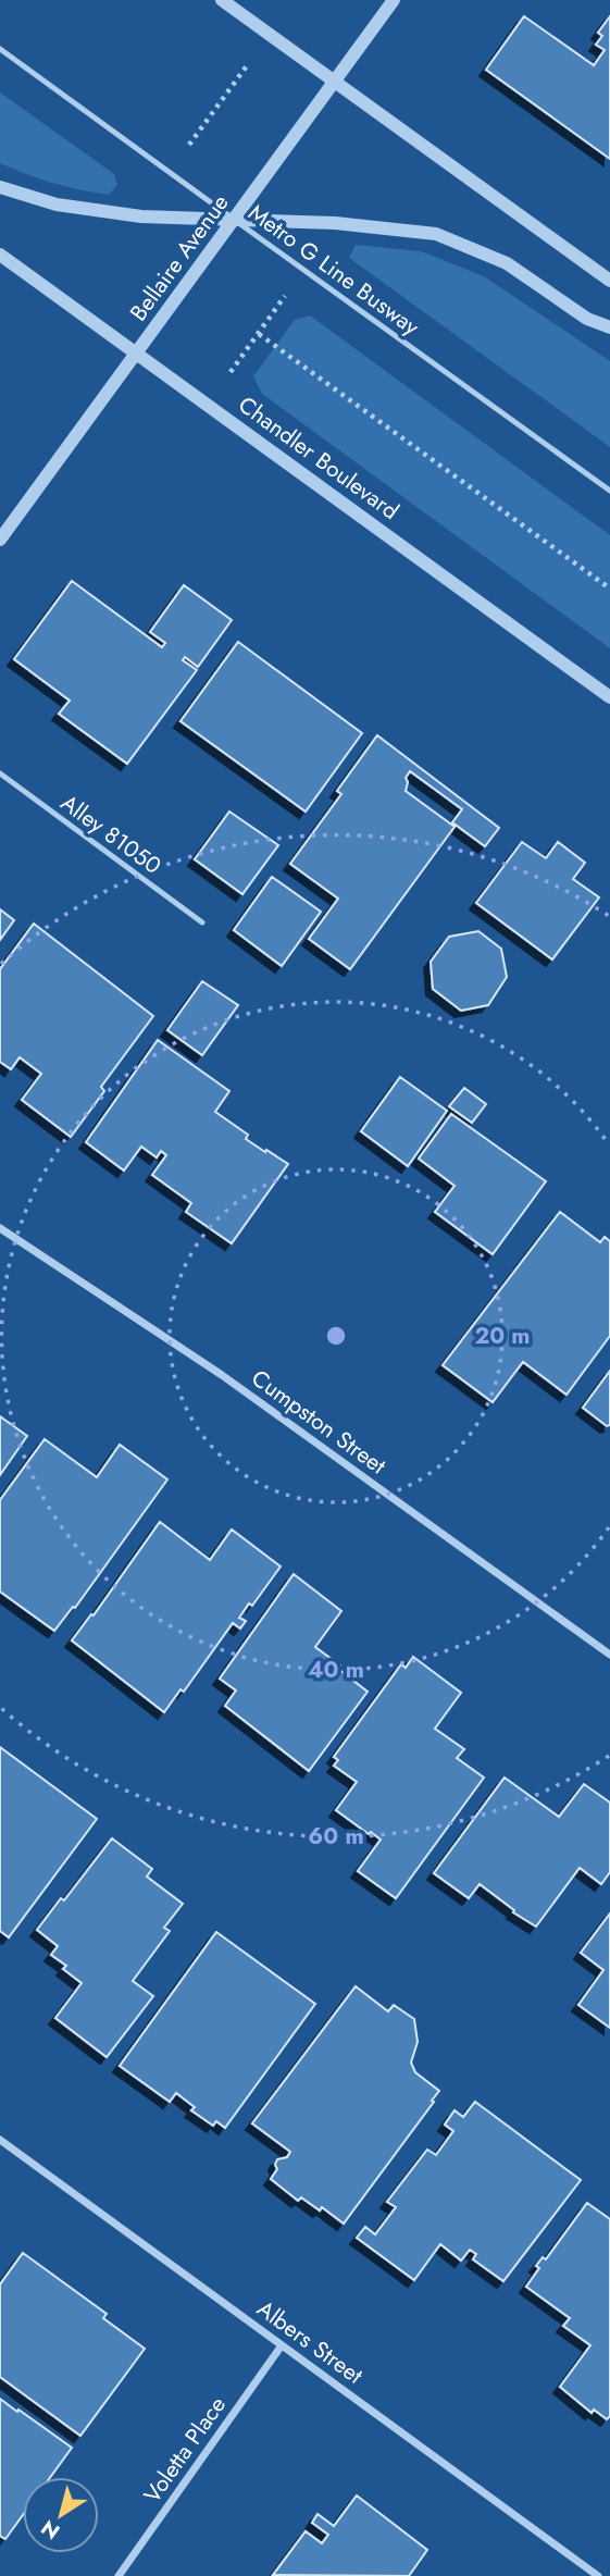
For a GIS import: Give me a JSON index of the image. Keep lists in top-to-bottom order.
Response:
{
  "streets": {
    "street": [
      "Bellaire Avenue",
      "Chandler Boulevard",
      "Cumpston Street",
      "Albers Street",
      "Voletta Place"
    ],
    "lane": ["Metro G Line Busway", "Alley 81050"]
  },
  "crossings": [
    ["Bellaire Avenue", "Metro G Line Busway"],
    ["Bellaire Avenue", "Chandler Boulevard"],
    ["Albers Street", "Voletta Place"]
  ],
  "north": "bottom left",
  "rings": ["20 m", "40 m", "60 m"]
}
